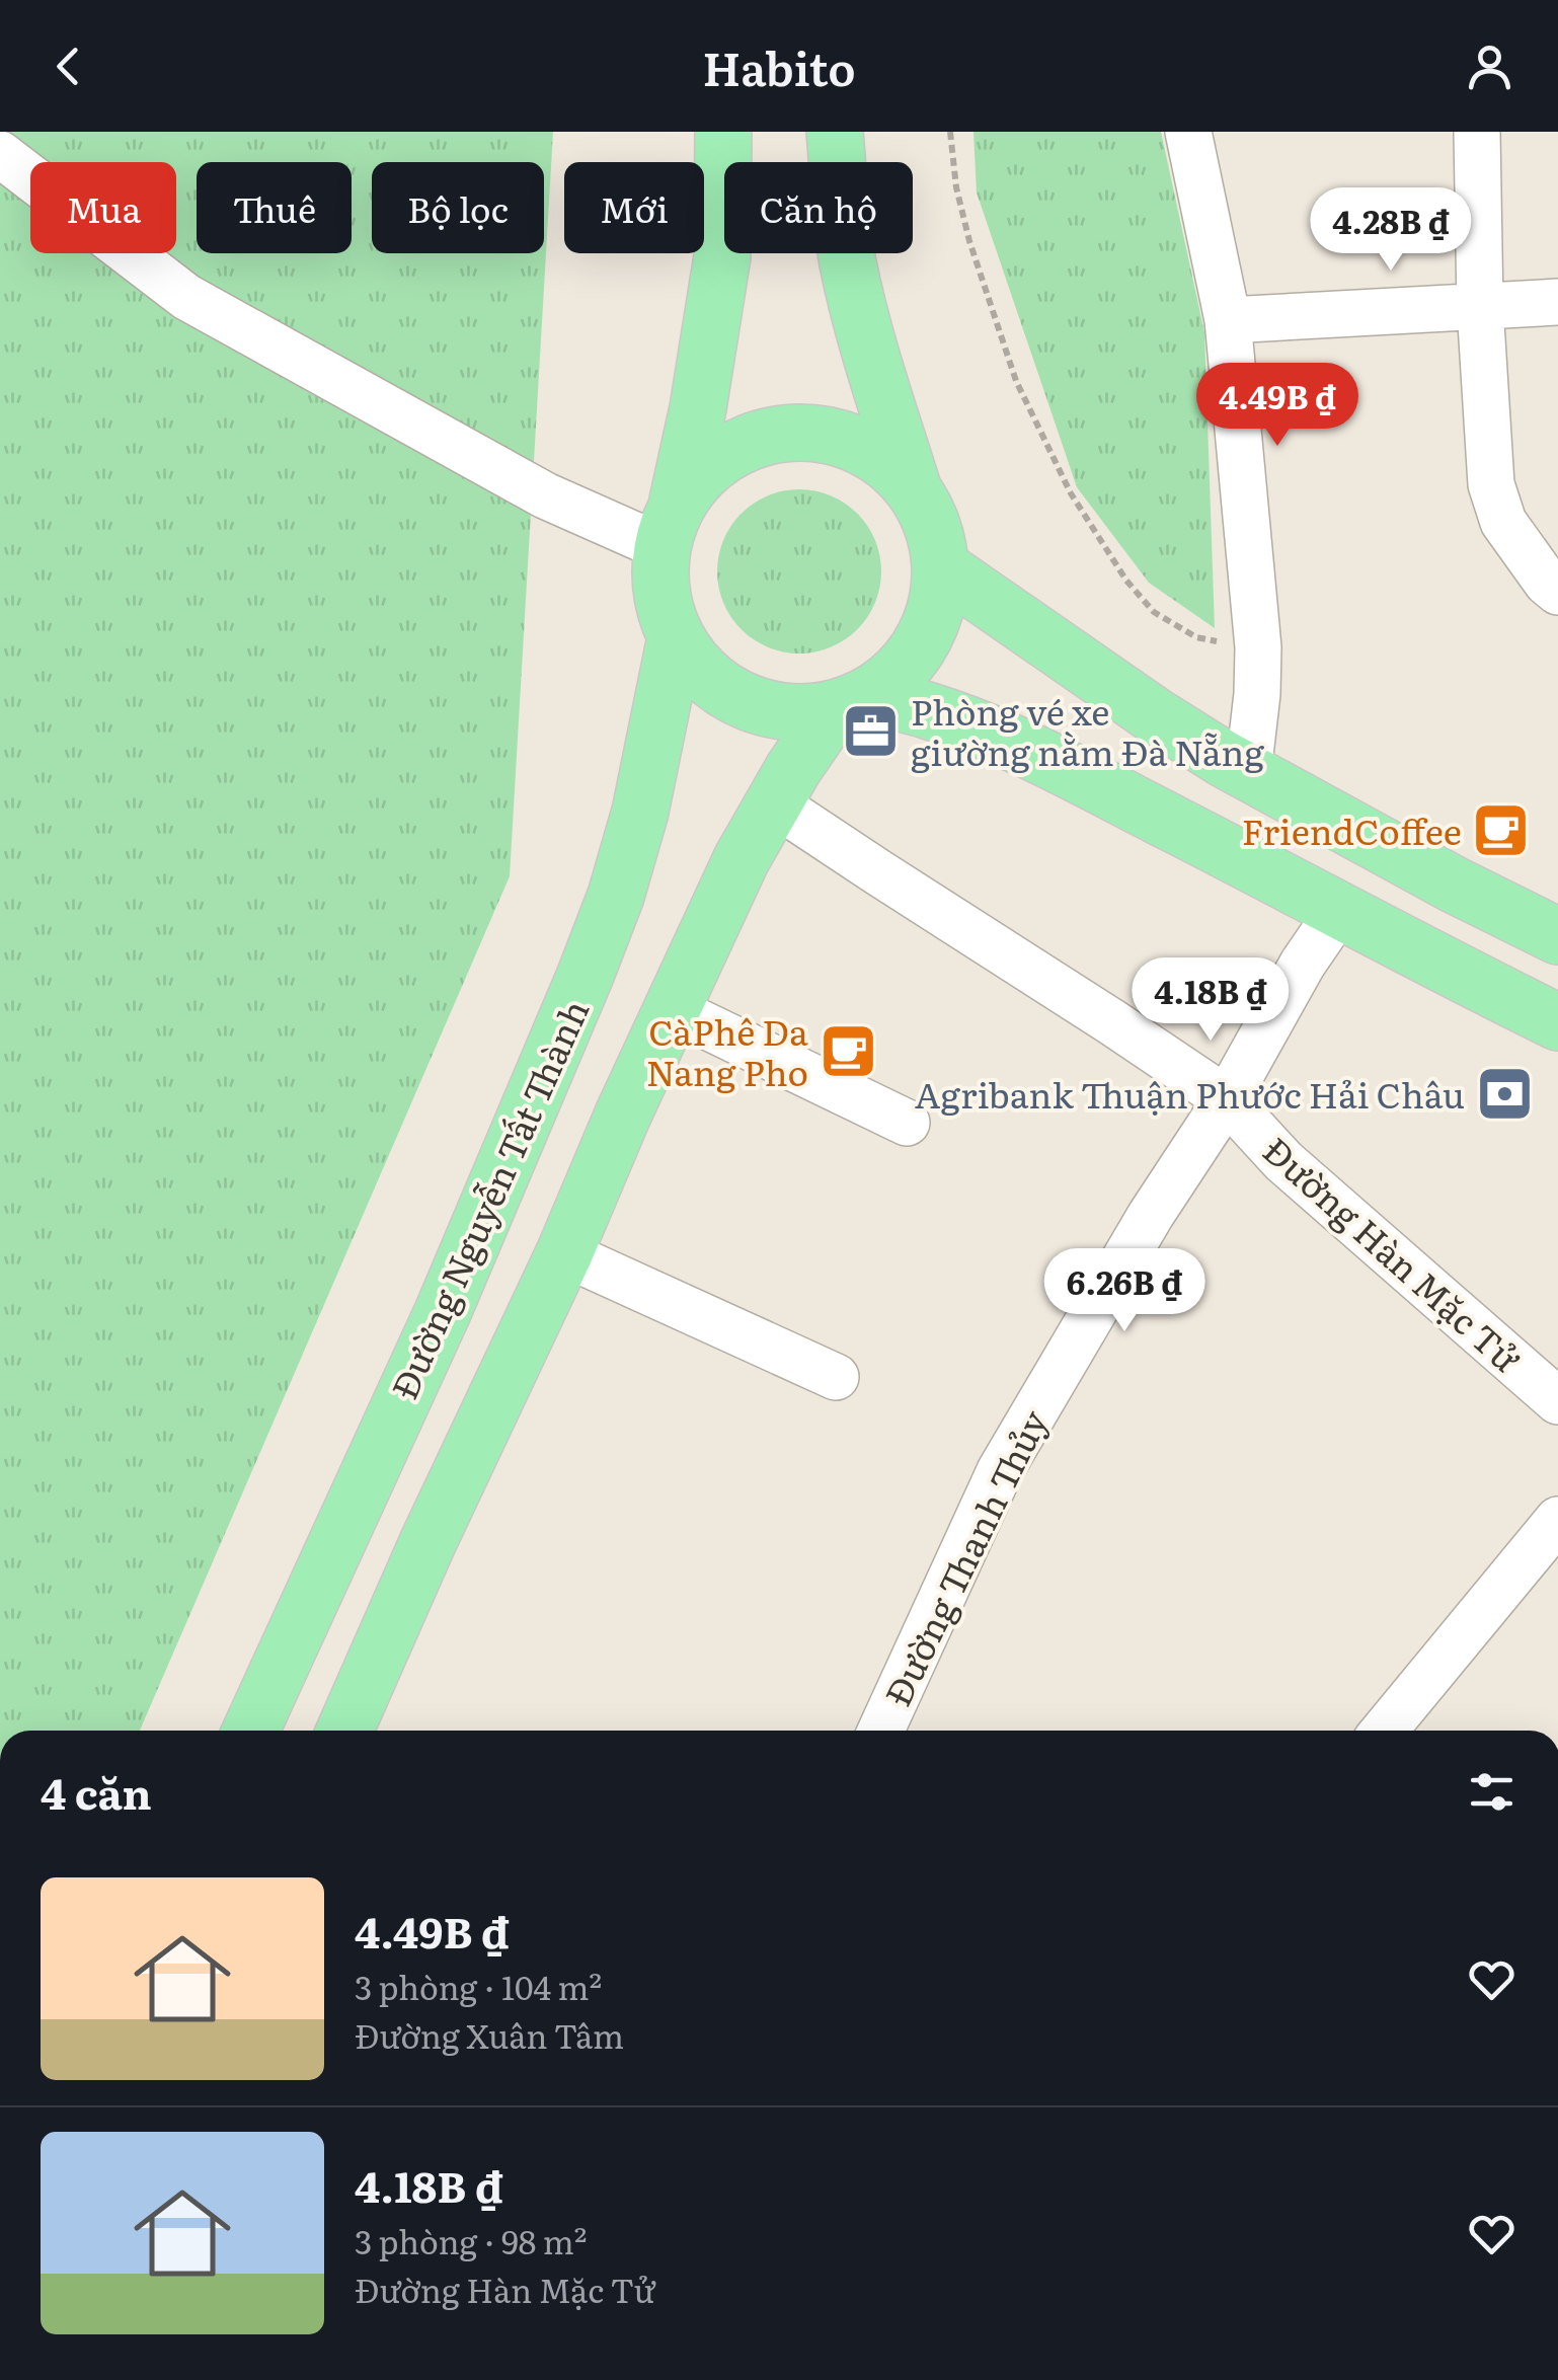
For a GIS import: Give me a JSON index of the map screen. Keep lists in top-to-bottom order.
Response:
{
  "streets": {
    "main road": ["Đường Nguyễn Tất Thành"],
    "street": ["Đường Hàn Mặc Tử", "Đường Thanh Thủy"]
  },
  "crossings": [
    ["Đường Hàn Mặc Tử", "Đường Thanh Thủy"]
  ],
  "places": {
    "office": ["Phòng vé xe giường nằm Đà Nẵng"],
    "cafe": ["FriendCoffee", "CàPhê Da Nang Pho"],
    "bank": ["Agribank Thuận Phước Hải Châu"]
  },
  "page": {
    "header": "Habito",
    "chip": [
      "Mua",
      "Thuê",
      "Bộ lọc",
      "Mới",
      "Căn hộ"
    ],
    "price": [
      "4.28B ₫",
      "4.49B ₫",
      "4.18B ₫",
      "6.26B ₫"
    ],
    "heading": "4 căn",
    "list": [
      {
        "name": "4.49B ₫",
        "note": "3 phòng · 104 m² · Đường Xuân Tâm"
      },
      {
        "name": "4.18B ₫",
        "note": "3 phòng · 98 m² · Đường Hàn Mặc Tử"
      }
    ]
  }
}
